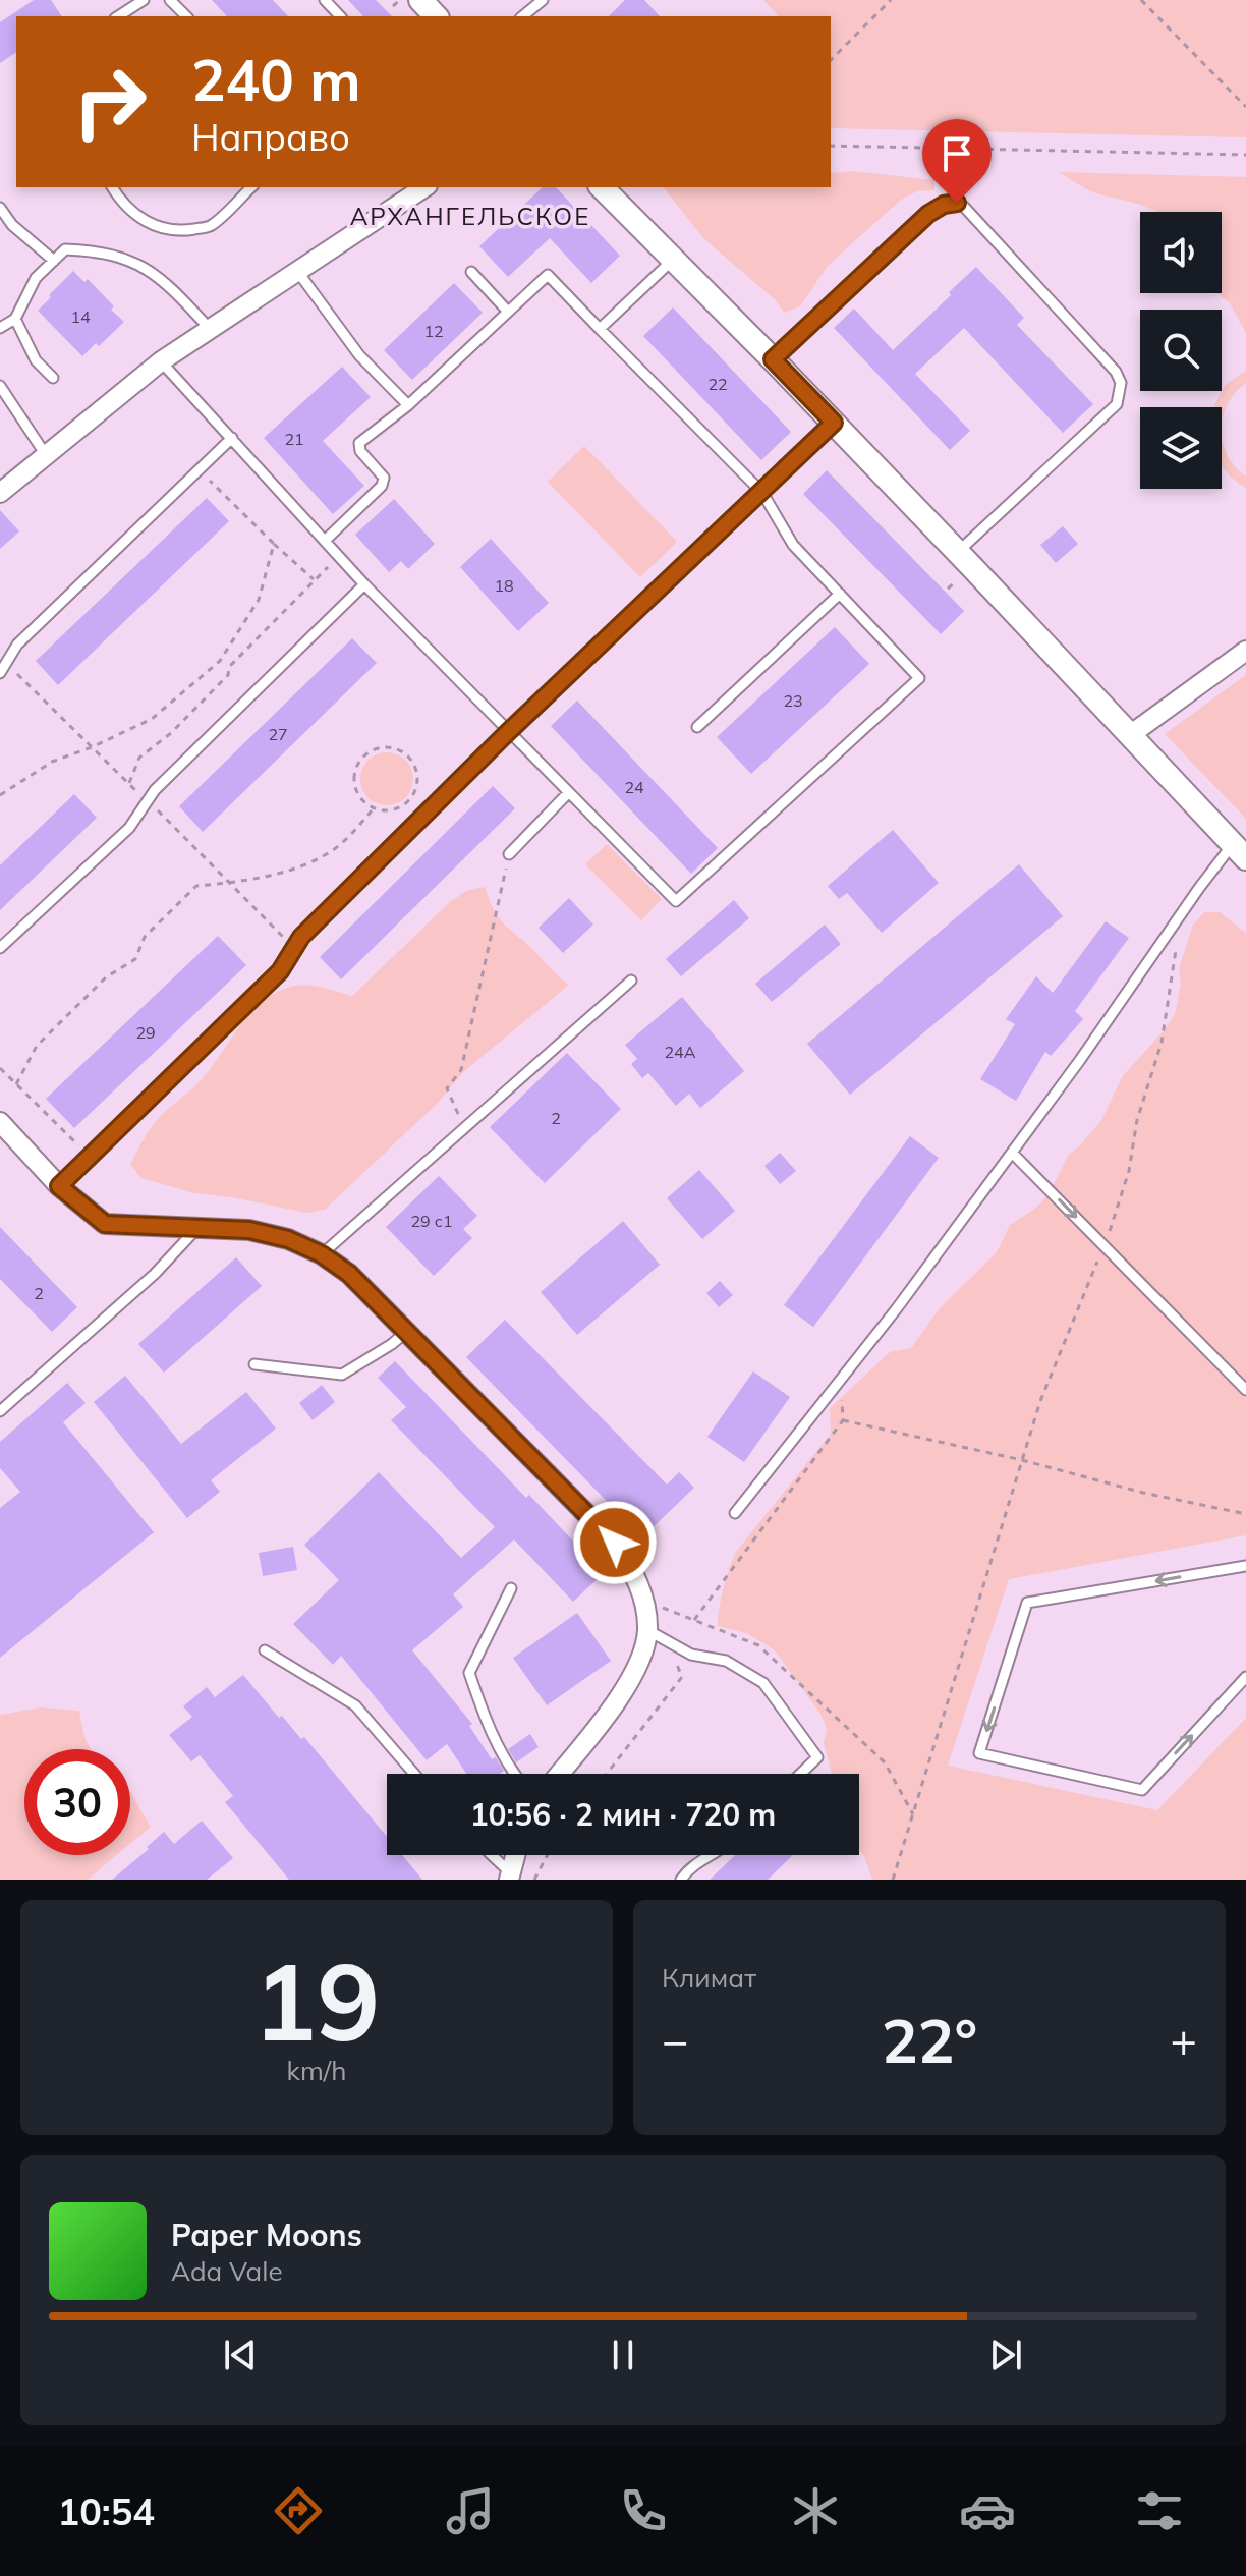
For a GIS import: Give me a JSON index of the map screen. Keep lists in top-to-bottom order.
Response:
{
  "districts": ["АРХАНГЕЛЬСКОЕ"],
  "house_numbers": [
    "14",
    "12",
    "22",
    "21",
    "18",
    "23",
    "27",
    "24",
    "29",
    "24А",
    "2",
    "29 с1",
    "2"
  ],
  "page": {
    "turn": ["240 m", "Направо"],
    "limit": "30",
    "trip": "10:56 · 2 мин · 720 m",
    "tile": [
      ["19", "km/h"],
      "Климат"
    ],
    "heat": ["−", "22°", "+"],
    "song": ["Paper Moons", "Ada Vale"],
    "tabs": "10:54"
  }
}
